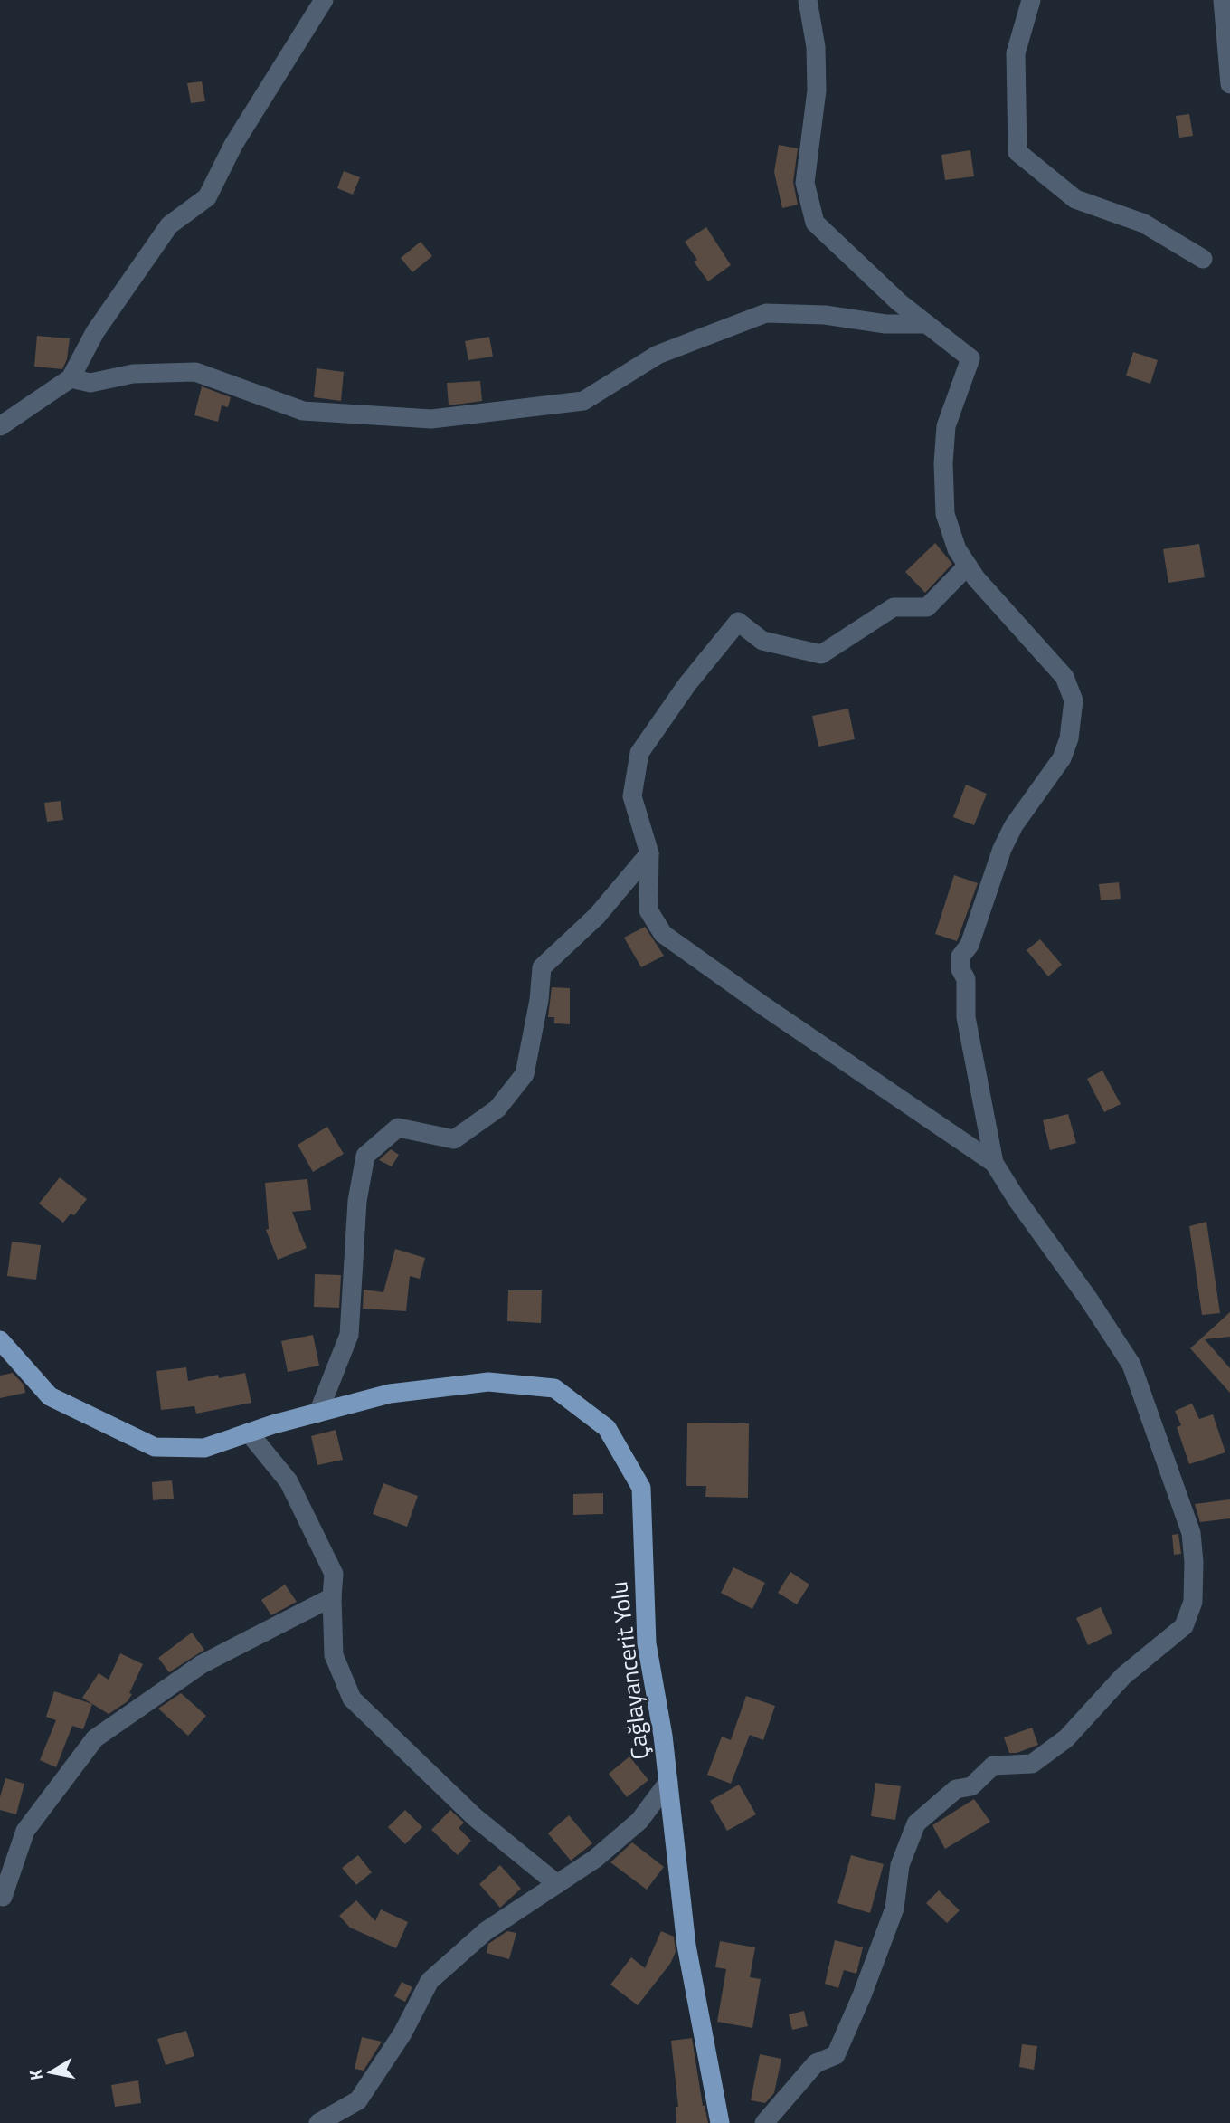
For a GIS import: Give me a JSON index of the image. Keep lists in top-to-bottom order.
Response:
{
  "streets": {
    "main road": ["Çağlayancerit Yolu"]
  },
  "north": "left"
}
